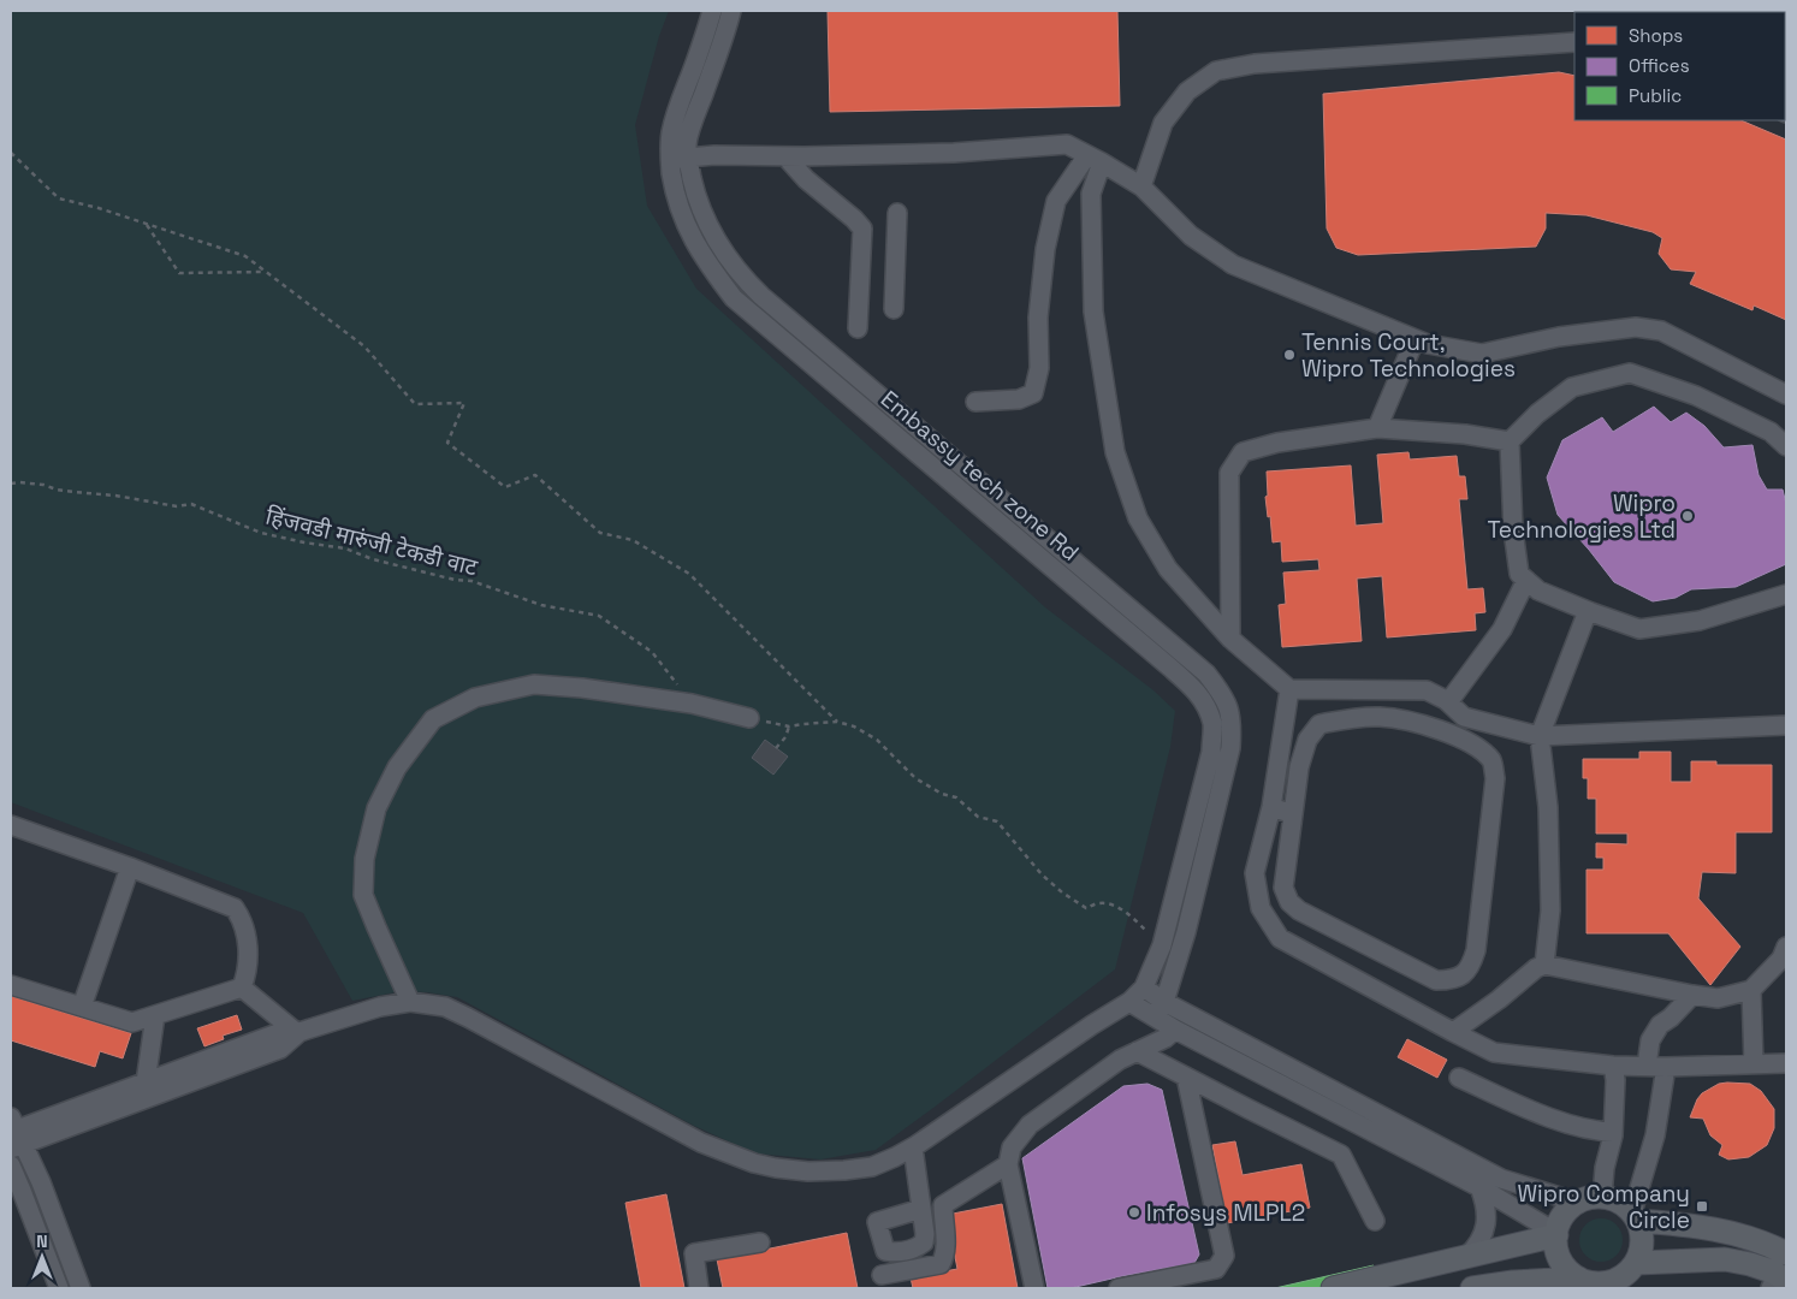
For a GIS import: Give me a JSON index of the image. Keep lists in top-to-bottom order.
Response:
{
  "streets": {
    "street": ["Embassy tech zone Rd"],
    "path": ["हिंजवडी मारुंजी टेकडी वाट"]
  },
  "places": {
    "other": ["Tennis Court, Wipro Technologies", "Wipro Technologies Ltd", "Infosys MLPL2"],
    "transit": ["Wipro Company Circle"]
  },
  "legend": ["Shops", "Offices", "Public"],
  "north": "top"
}
